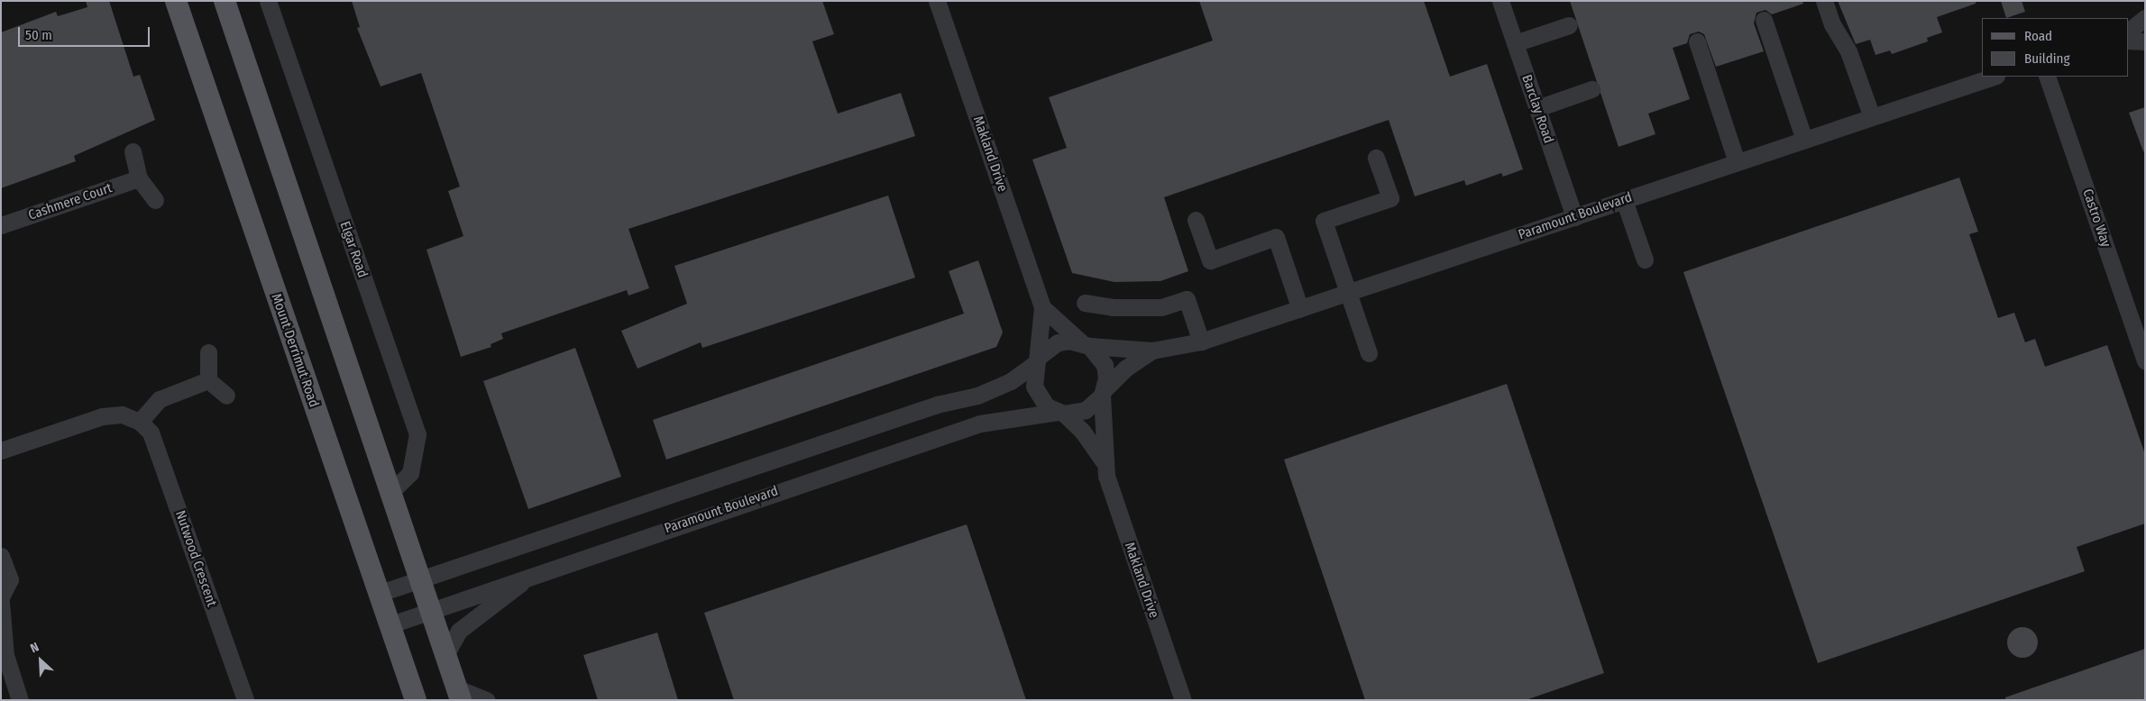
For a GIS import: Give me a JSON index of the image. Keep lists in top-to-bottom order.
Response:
{
  "streets": {
    "main road": ["Mount Derrimut Road"],
    "street": [
      "Barclay Road",
      "Makland Drive",
      "Cashmere Court",
      "Paramount Boulevard",
      "Castro Way",
      "Elgar Road",
      "Nutwood Crescent"
    ]
  },
  "crossings": [
    ["Barclay Road", "Paramount Boulevard"],
    ["Makland Drive", "Paramount Boulevard"],
    ["Paramount Boulevard", "Mount Derrimut Road"]
  ],
  "legend": ["Road", "Building"],
  "scale_bar": "50 m",
  "north": "top left"
}
